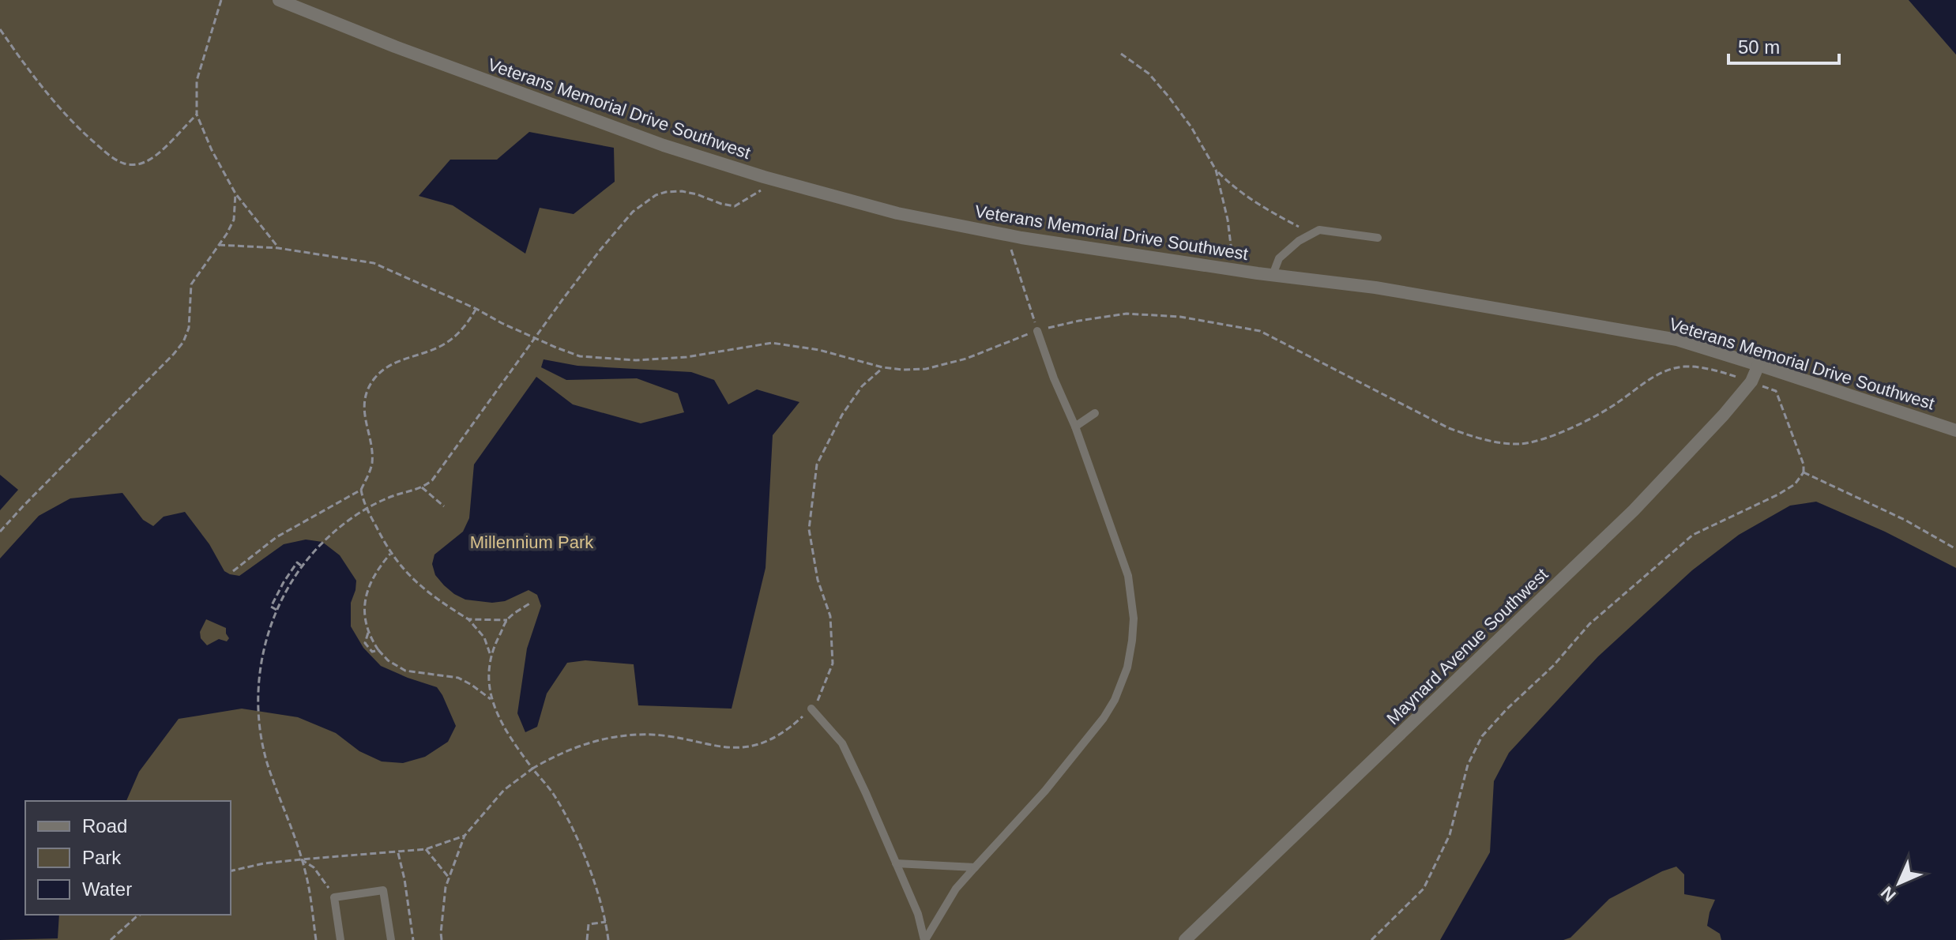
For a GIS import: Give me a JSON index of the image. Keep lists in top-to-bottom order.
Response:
{
  "streets": {
    "street": ["Veterans Memorial Drive Southwest", "Maynard Avenue Southwest"]
  },
  "crossings": [
    ["Veterans Memorial Drive Southwest", "Maynard Avenue Southwest"]
  ],
  "parks": ["Millennium Park"],
  "legend": ["Road", "Park", "Water"],
  "scale_bar": "50 m",
  "north": "bottom left"
}
